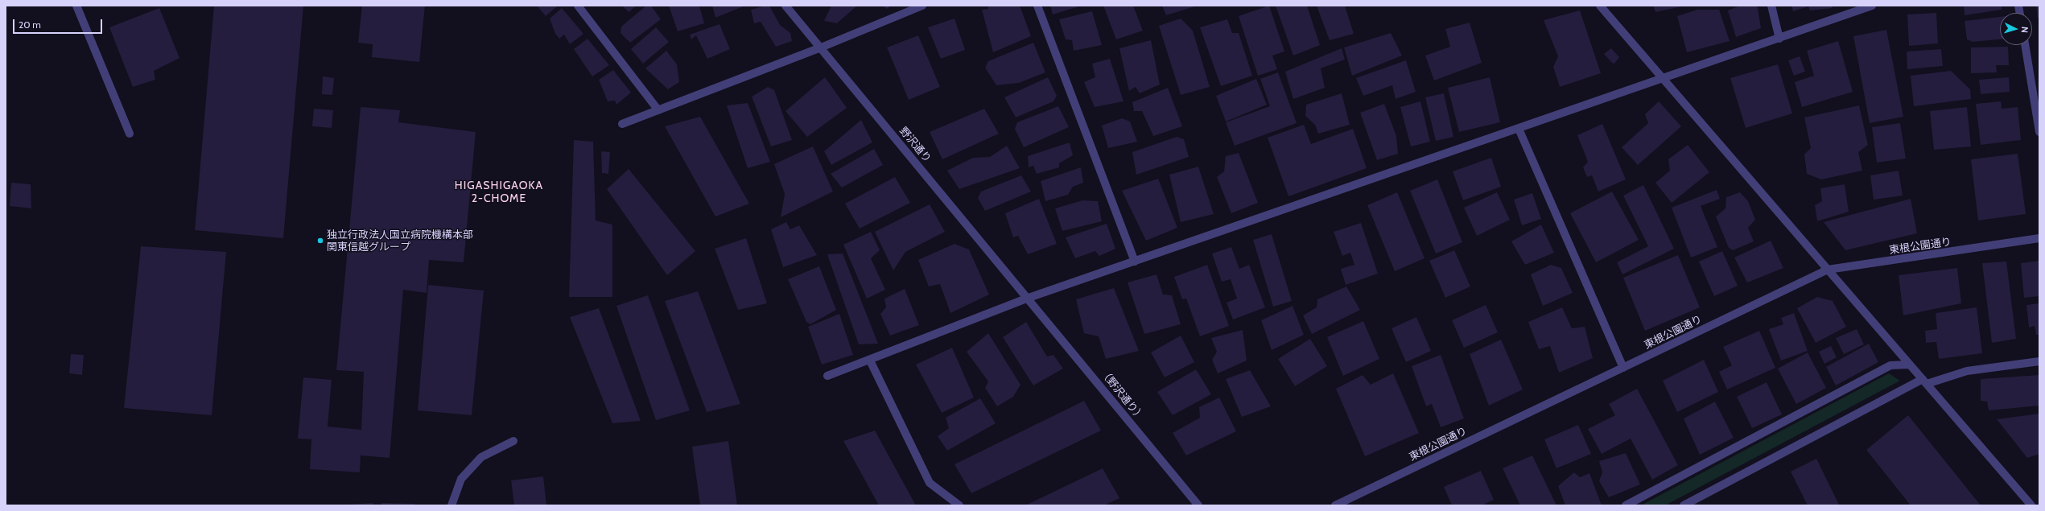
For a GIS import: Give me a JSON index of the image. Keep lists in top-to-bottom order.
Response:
{
  "streets": {
    "street": ["野沢通り", "東根公園通り", "（野沢通り）"]
  },
  "crossings": [
    ["野沢通り", "（野沢通り）"]
  ],
  "districts": ["HIGASHIGAOKA 2-CHOME"],
  "places": ["独立行政法人国立病院機構本部 関東信越グループ"],
  "scale_bar": "20 m",
  "north": "right"
}
